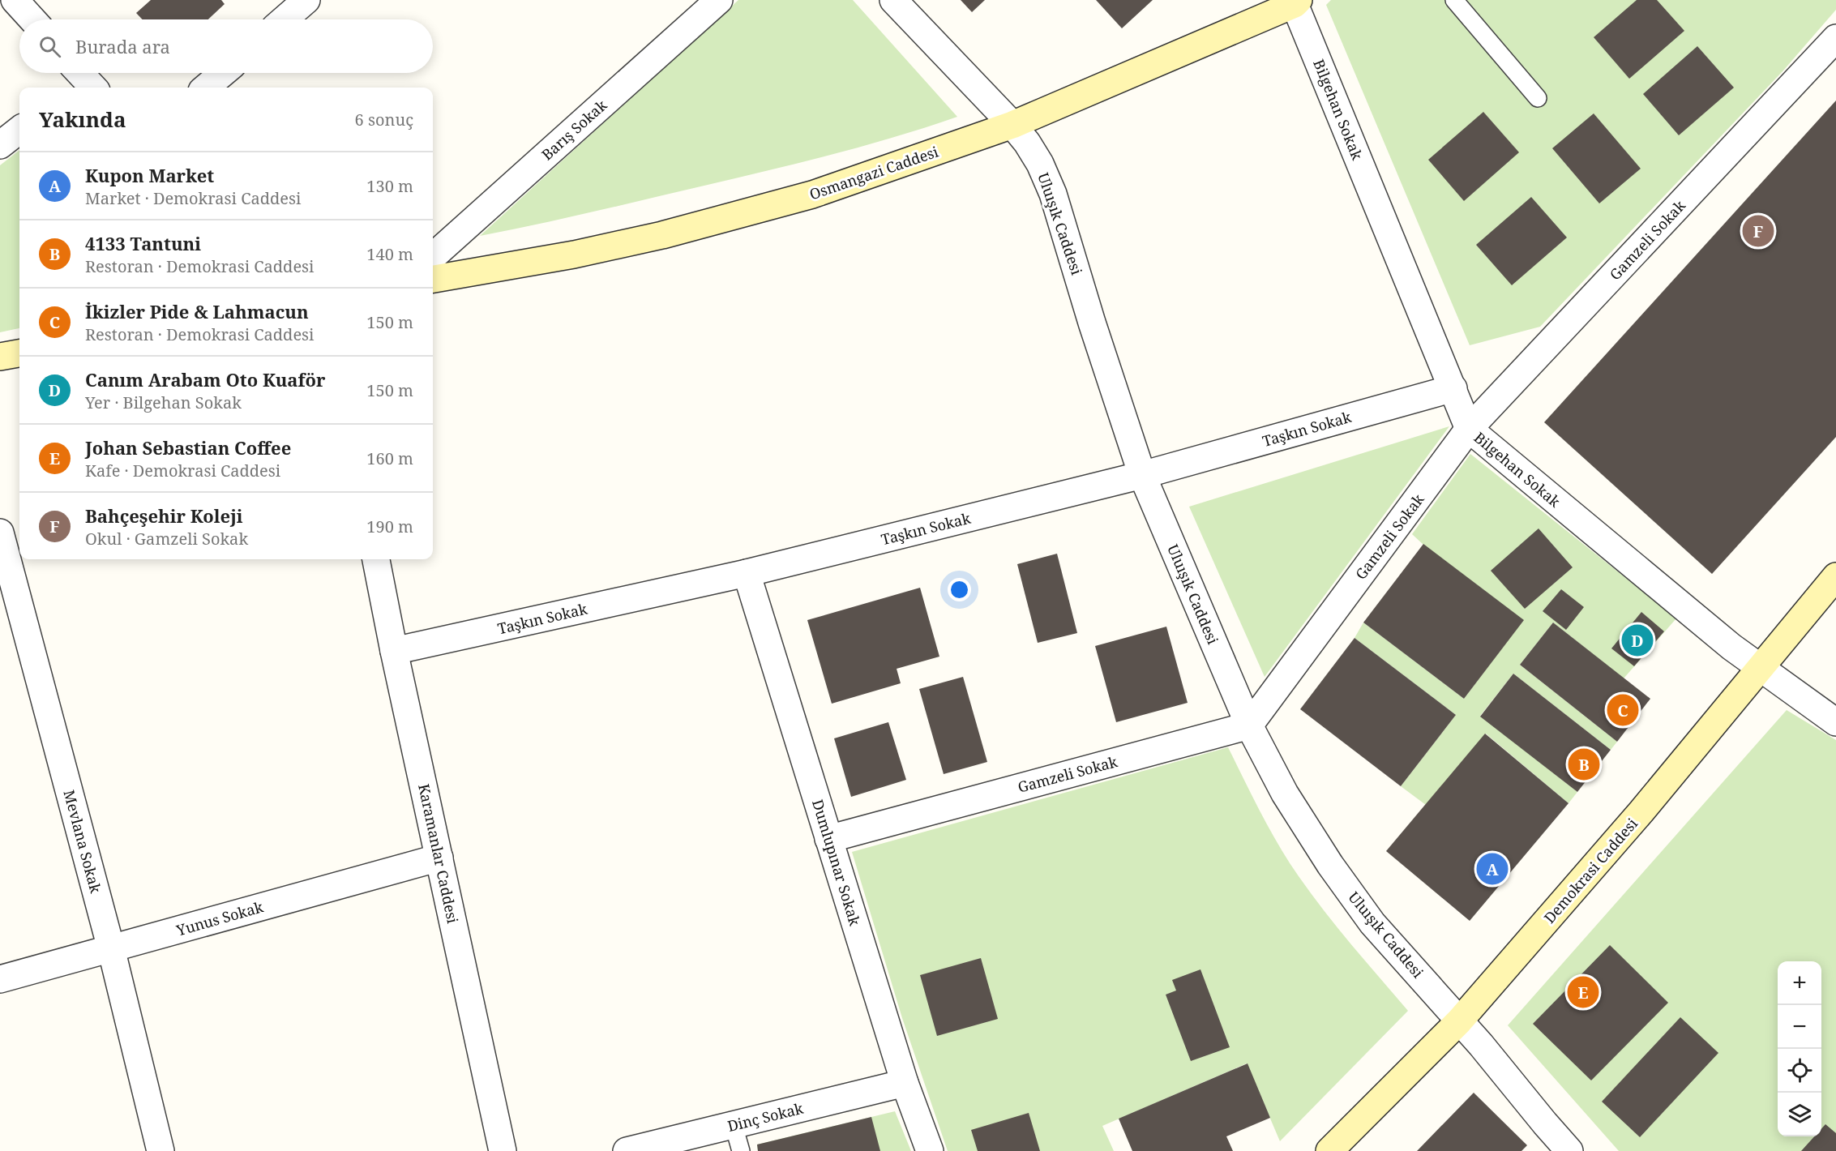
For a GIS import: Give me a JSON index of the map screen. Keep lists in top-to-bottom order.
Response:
{
  "streets": {
    "street": [
      "Bilgehan Sokak",
      "Barış Sokak",
      "Osmangazi Caddesi",
      "Uluışık Caddesi",
      "Gamzeli Sokak",
      "Taşkın Sokak",
      "Mevlana Sokak",
      "Karamanlar Caddesi",
      "Dumlupınar Sokak",
      "Demokrasi Caddesi",
      "Yunus Sokak",
      "Dinç Sokak"
    ]
  },
  "crossings": [
    ["Bilgehan Sokak", "Osmangazi Caddesi"],
    ["Bilgehan Sokak", "Gamzeli Sokak"],
    ["Bilgehan Sokak", "Taşkın Sokak"],
    ["Bilgehan Sokak", "Demokrasi Caddesi"],
    ["Osmangazi Caddesi", "Uluışık Caddesi"],
    ["Uluışık Caddesi", "Gamzeli Sokak"],
    ["Uluışık Caddesi", "Taşkın Sokak"],
    ["Uluışık Caddesi", "Demokrasi Caddesi"],
    ["Gamzeli Sokak", "Dumlupınar Sokak"],
    ["Taşkın Sokak", "Karamanlar Caddesi"],
    ["Taşkın Sokak", "Dumlupınar Sokak"],
    ["Mevlana Sokak", "Yunus Sokak"],
    ["Karamanlar Caddesi", "Yunus Sokak"],
    ["Dumlupınar Sokak", "Dinç Sokak"]
  ],
  "page": {
    "search": "Burada ara",
    "heading": ["Yakında", "6 sonuç"],
    "list": [
      {
        "mark": "A",
        "name": "Kupon Market",
        "note": "Market · Demokrasi Caddesi",
        "value": "130 m"
      },
      {
        "mark": "B",
        "name": "4133 Tantuni",
        "note": "Restoran · Demokrasi Caddesi",
        "value": "140 m"
      },
      {
        "mark": "C",
        "name": "İkizler Pide & Lahmacun",
        "note": "Restoran · Demokrasi Caddesi",
        "value": "150 m"
      },
      {
        "mark": "D",
        "name": "Canım Arabam Oto Kuaför",
        "note": "Yer · Bilgehan Sokak",
        "value": "150 m"
      },
      {
        "mark": "E",
        "name": "Johan Sebastian Coffee",
        "note": "Kafe · Demokrasi Caddesi",
        "value": "160 m"
      },
      {
        "mark": "F",
        "name": "Bahçeşehir Koleji",
        "note": "Okul · Gamzeli Sokak",
        "value": "190 m"
      }
    ],
    "pins": [
      "F",
      "D",
      "C",
      "B",
      "A",
      "E"
    ],
    "map_buttons": ["+", "−"]
  }
}
